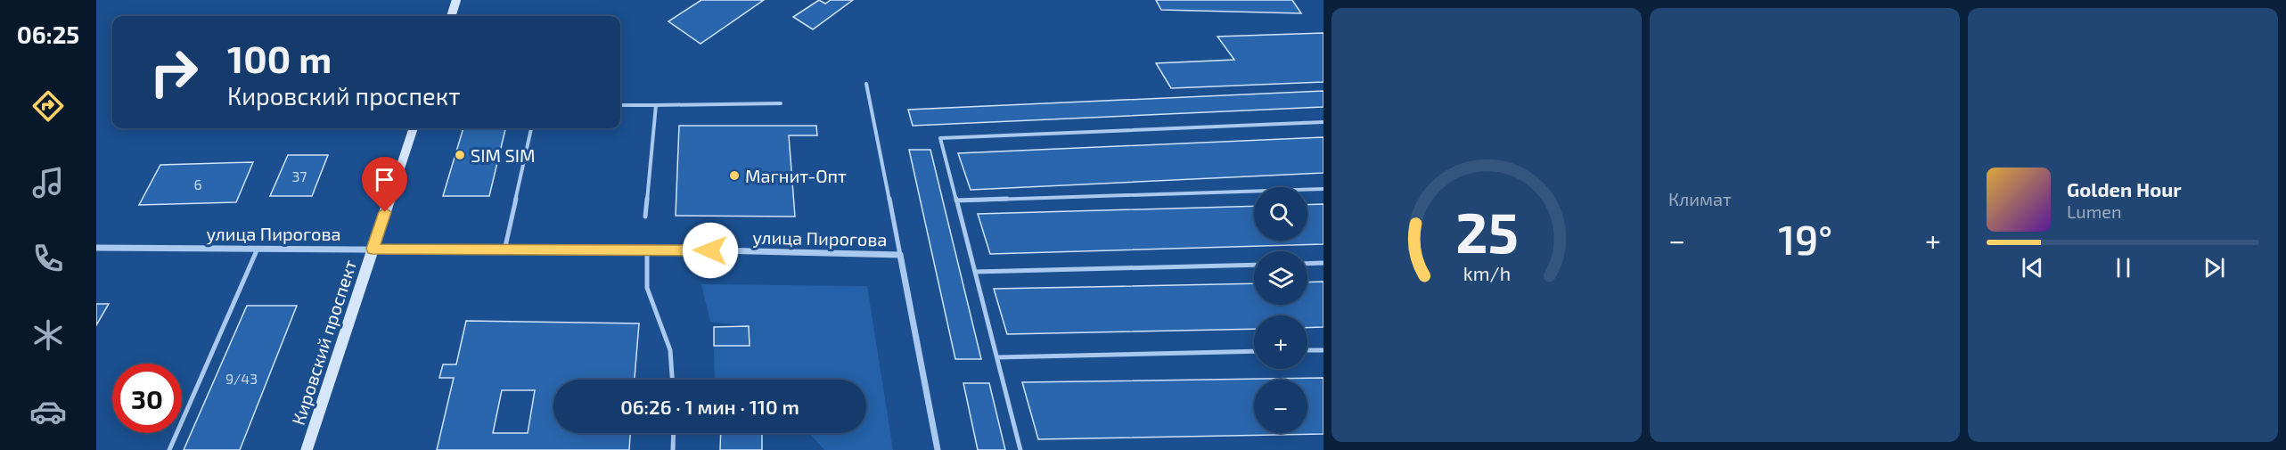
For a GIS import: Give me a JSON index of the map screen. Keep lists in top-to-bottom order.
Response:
{
  "streets": {
    "main road": ["Кировский проспект"],
    "street": ["улица Пирогова"]
  },
  "crossings": [
    ["улица Пирогова", "Кировский проспект"]
  ],
  "places": ["SIM SIM", "Магнит-Опт"],
  "house_numbers": ["37", "6", "9/43"],
  "page": {
    "tabs": "06:25",
    "tile": "Климат",
    "turn": ["100 m", "Кировский проспект"],
    "song": ["Golden Hour", "Lumen"],
    "map_buttons": ["+", "−"],
    "heat": ["−", "19°", "+"],
    "limit": "30",
    "trip": "06:26 · 1 мин · 110 m",
    "gauge": ["25", "km/h"]
  }
}
